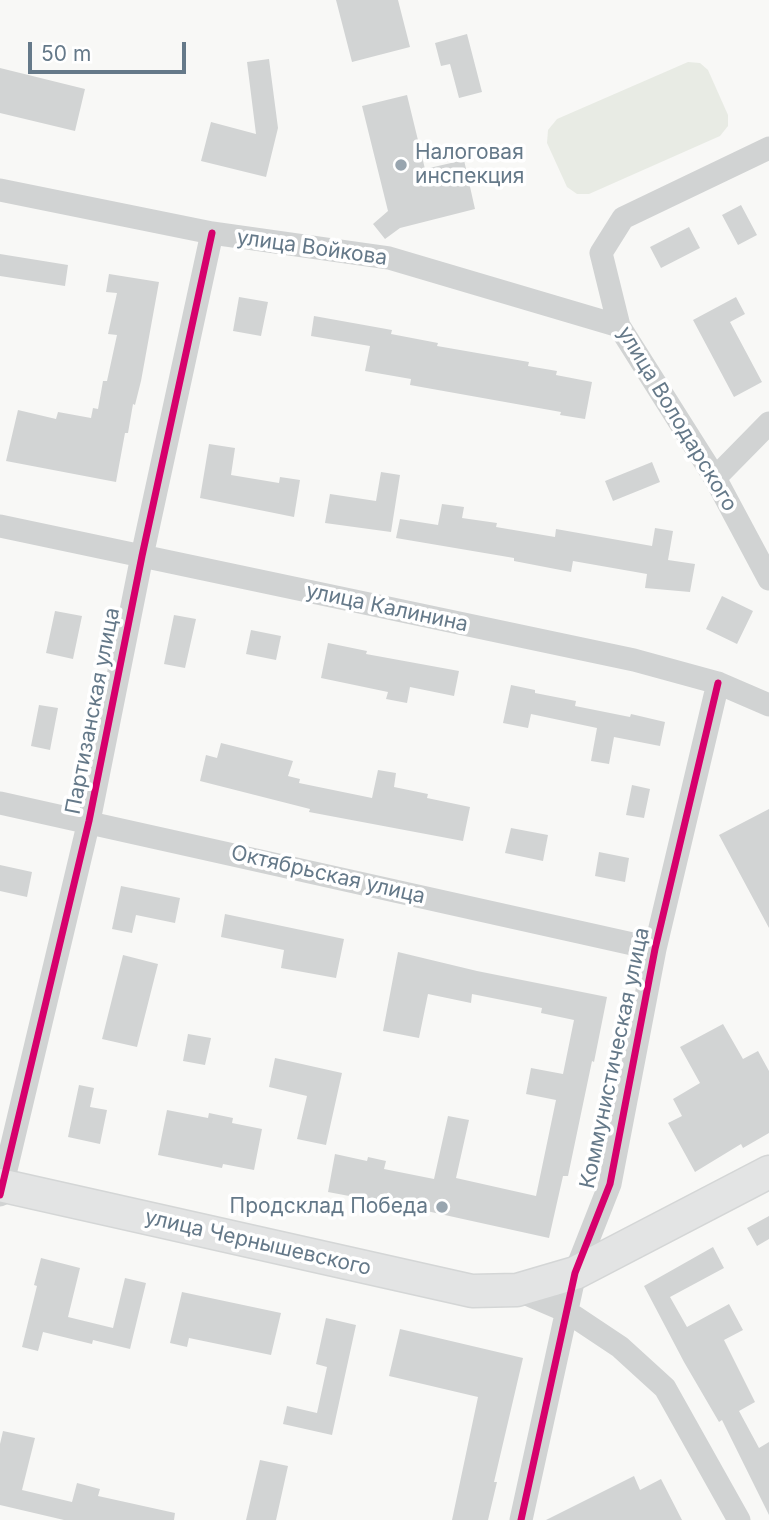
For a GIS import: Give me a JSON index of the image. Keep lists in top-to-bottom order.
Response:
{
  "streets": {
    "street": [
      "улица Войкова",
      "улица Володарского",
      "улица Калинина",
      "Партизанская улица",
      "Октябрьская улица",
      "Коммунистическая улица",
      "улица Чернышевского"
    ]
  },
  "crossings": [
    ["улица Войкова", "улица Володарского"],
    ["улица Войкова", "Партизанская улица"],
    ["улица Калинина", "Партизанская улица"],
    ["улица Калинина", "Коммунистическая улица"],
    ["Партизанская улица", "Октябрьская улица"],
    ["Партизанская улица", "улица Чернышевского"],
    ["Октябрьская улица", "Коммунистическая улица"],
    ["Коммунистическая улица", "улица Чернышевского"]
  ],
  "places": ["Налоговая инспекция", "Продсклад Победа"],
  "scale_bar": "50 m"
}
